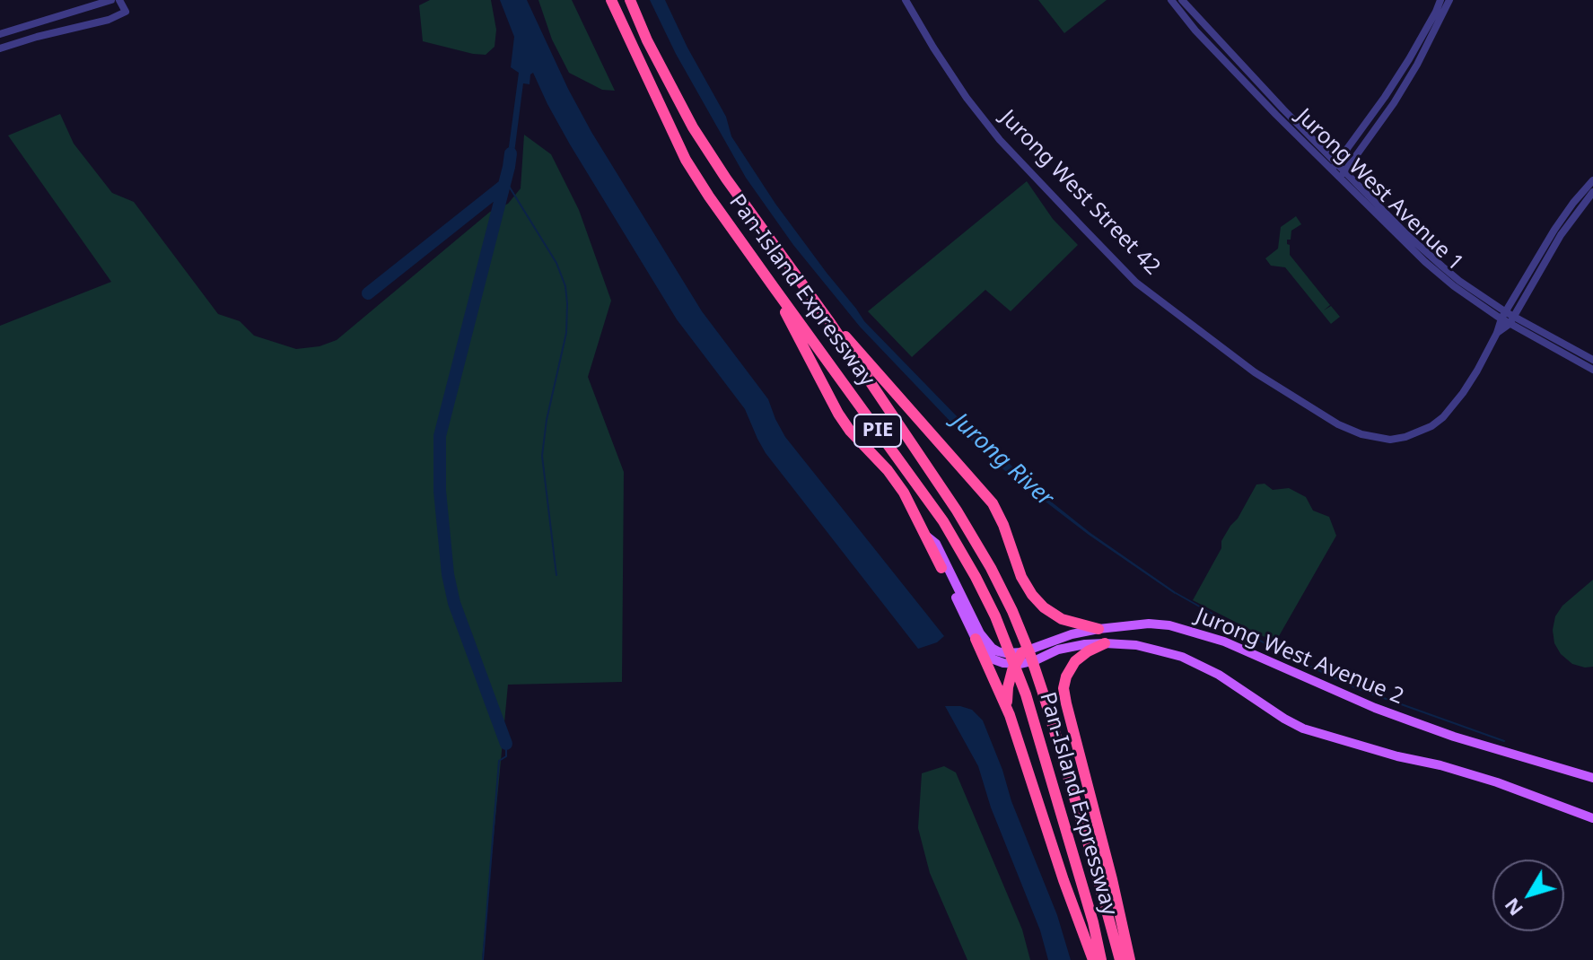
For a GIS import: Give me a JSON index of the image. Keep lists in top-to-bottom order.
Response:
{
  "streets": {
    "highway": ["Pan-Island Expressway", "PIE"],
    "main road": ["Jurong West Avenue 2"],
    "street": ["Jurong West Avenue 1", "Jurong West Street 42"]
  },
  "crossings": [
    ["Jurong West Avenue 1", "Jurong West Street 42"]
  ],
  "water": ["Jurong River"],
  "north": "bottom left"
}
